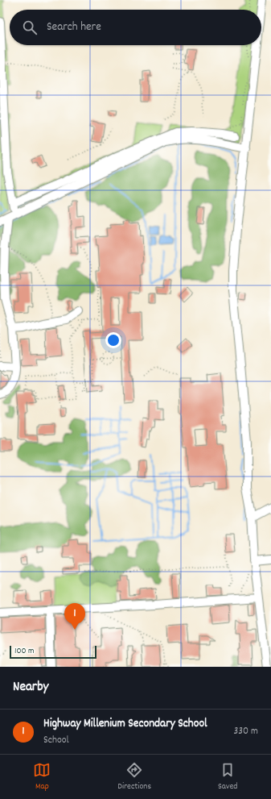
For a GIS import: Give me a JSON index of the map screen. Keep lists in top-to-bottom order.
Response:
{
  "scale_bar": "100 m",
  "page": {
    "search": "Search here",
    "pins": "1",
    "scale": "100 m",
    "heading": "Nearby",
    "list": [
      {
        "mark": "1",
        "name": "Highway Millenium Secondary School",
        "note": "School",
        "value": "330 m"
      }
    ],
    "nav": ["Map", "Directions", "Saved"]
  }
}
